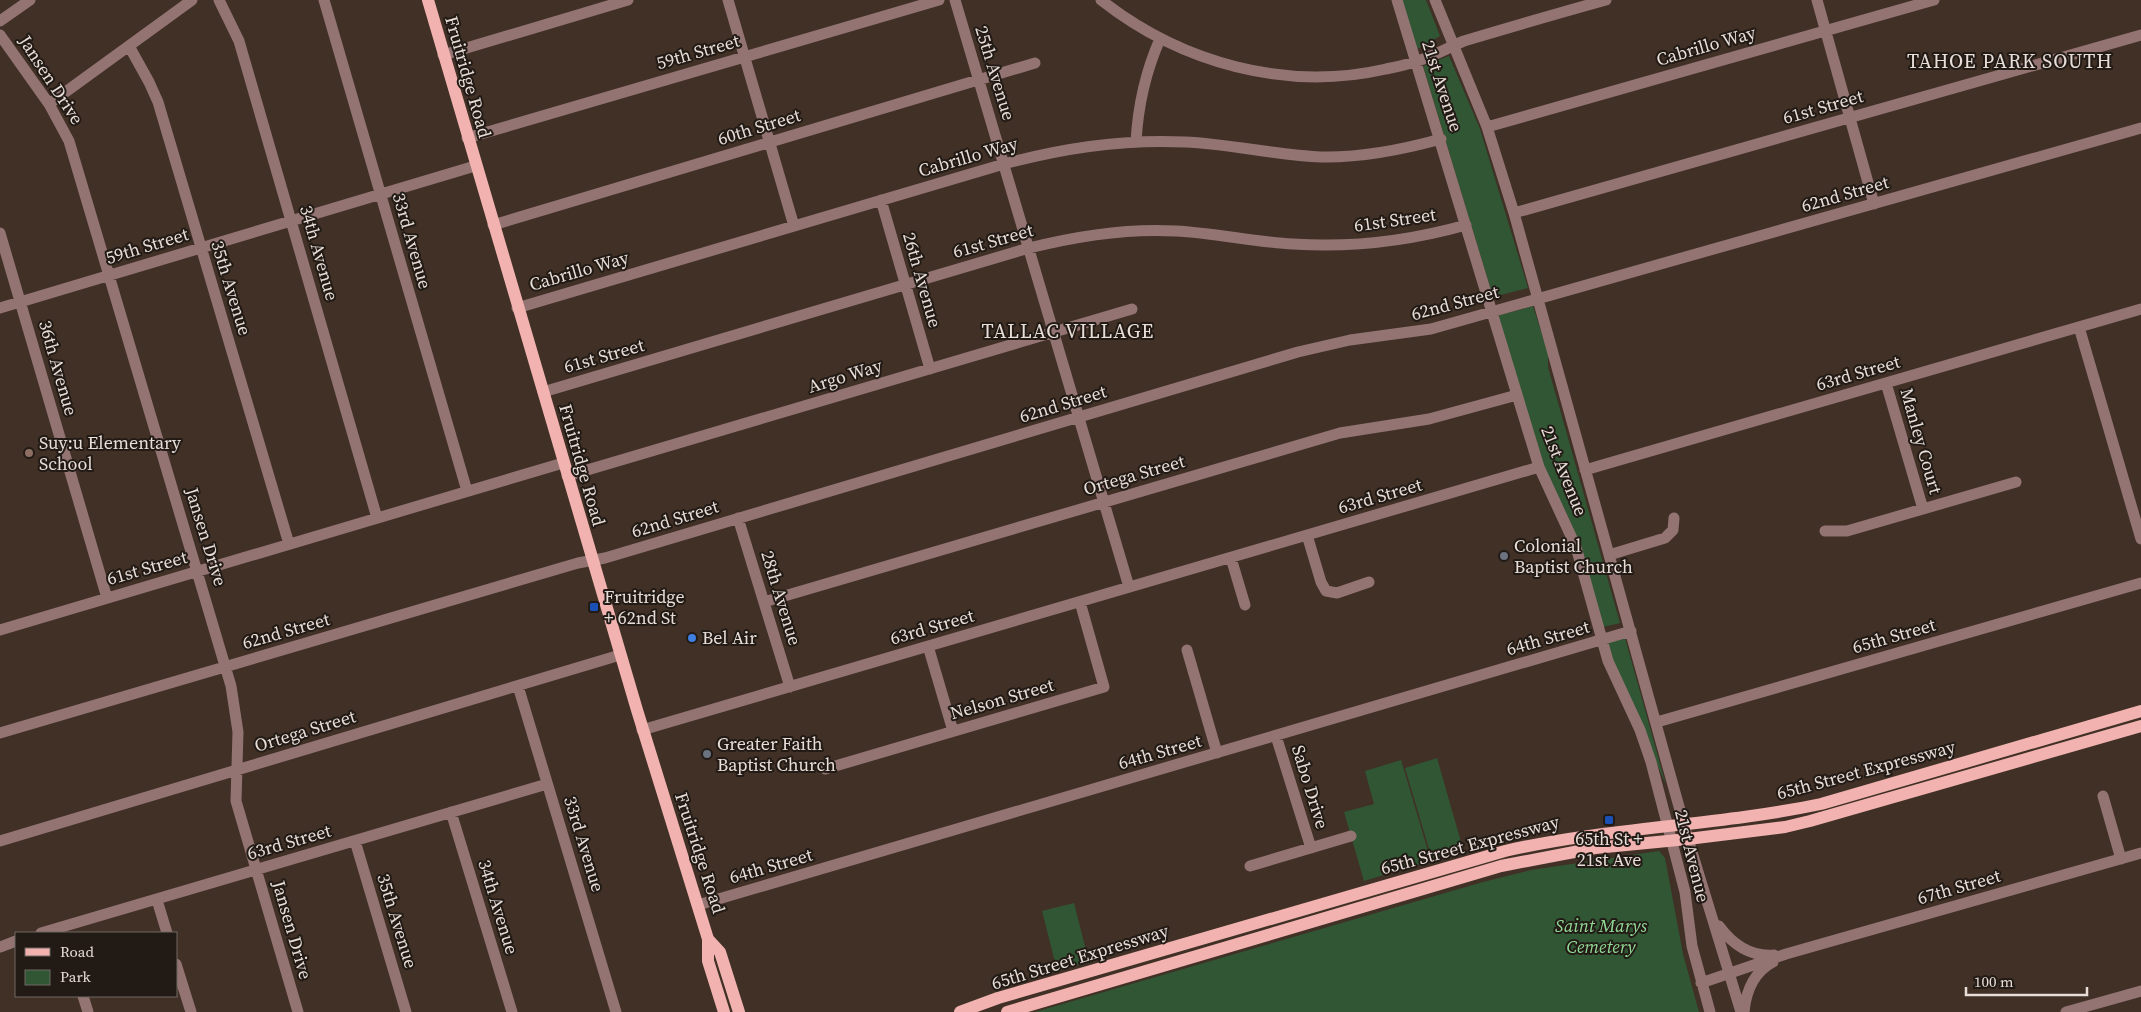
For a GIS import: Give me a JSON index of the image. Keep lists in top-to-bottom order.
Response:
{
  "streets": {
    "main road": ["Fruitridge Road", "65th Street Expressway"],
    "street": [
      "Cabrillo Way",
      "59th Street",
      "25th Avenue",
      "Jansen Drive",
      "21st Avenue",
      "61st Street",
      "60th Street",
      "62nd Street",
      "33rd Avenue",
      "34th Avenue",
      "26th Avenue",
      "35th Avenue",
      "36th Avenue",
      "63rd Street",
      "Argo Way",
      "Manley Court",
      "Ortega Street",
      "28th Avenue",
      "65th Street",
      "64th Street",
      "Nelson Street",
      "Sabo Drive",
      "67th Street"
    ]
  },
  "crossings": [
    ["Cabrillo Way", "25th Avenue"],
    ["Cabrillo Way", "Fruitridge Road"],
    ["Cabrillo Way", "21st Avenue"],
    ["Cabrillo Way", "26th Avenue"],
    ["59th Street", "Fruitridge Road"],
    ["59th Street", "Jansen Drive"],
    ["59th Street", "33rd Avenue"],
    ["59th Street", "34th Avenue"],
    ["59th Street", "35th Avenue"],
    ["59th Street", "36th Avenue"],
    ["25th Avenue", "61st Street"],
    ["25th Avenue", "60th Street"],
    ["25th Avenue", "62nd Street"],
    ["25th Avenue", "63rd Street"],
    ["25th Avenue", "Argo Way"],
    ["25th Avenue", "Ortega Street"],
    ["Fruitridge Road", "61st Street"],
    ["Fruitridge Road", "60th Street"],
    ["Fruitridge Road", "62nd Street"],
    ["Fruitridge Road", "63rd Street"],
    ["Fruitridge Road", "Argo Way"],
    ["Fruitridge Road", "Ortega Street"],
    ["Fruitridge Road", "64th Street"],
    ["Jansen Drive", "61st Street"],
    ["Jansen Drive", "62nd Street"],
    ["Jansen Drive", "63rd Street"],
    ["Jansen Drive", "Ortega Street"],
    ["21st Avenue", "61st Street"],
    ["21st Avenue", "62nd Street"],
    ["21st Avenue", "63rd Street"],
    ["21st Avenue", "Ortega Street"],
    ["21st Avenue", "65th Street"],
    ["21st Avenue", "64th Street"],
    ["21st Avenue", "65th Street Expressway"],
    ["21st Avenue", "67th Street"],
    ["61st Street", "33rd Avenue"],
    ["61st Street", "34th Avenue"],
    ["61st Street", "26th Avenue"],
    ["61st Street", "35th Avenue"],
    ["61st Street", "36th Avenue"],
    ["62nd Street", "28th Avenue"],
    ["33rd Avenue", "63rd Street"],
    ["33rd Avenue", "Ortega Street"],
    ["34th Avenue", "63rd Street"],
    ["26th Avenue", "Argo Way"],
    ["35th Avenue", "63rd Street"],
    ["63rd Street", "Manley Court"],
    ["63rd Street", "28th Avenue"],
    ["63rd Street", "Nelson Street"],
    ["Ortega Street", "28th Avenue"],
    ["64th Street", "Sabo Drive"]
  ],
  "districts": ["TAHOE PARK SOUTH", "TALLAC VILLAGE"],
  "parks": ["Saint Marys Cemetery"],
  "places": {
    "other": [
      "Suy:u Elementary School",
      "Colonial Baptist Church",
      "Bel Air",
      "Greater Faith Baptist Church"
    ],
    "transit": ["Fruitridge + 62nd St", "65th St + 21st Ave"]
  },
  "legend": ["Road", "Park"],
  "scale_bar": "100 m"
}
